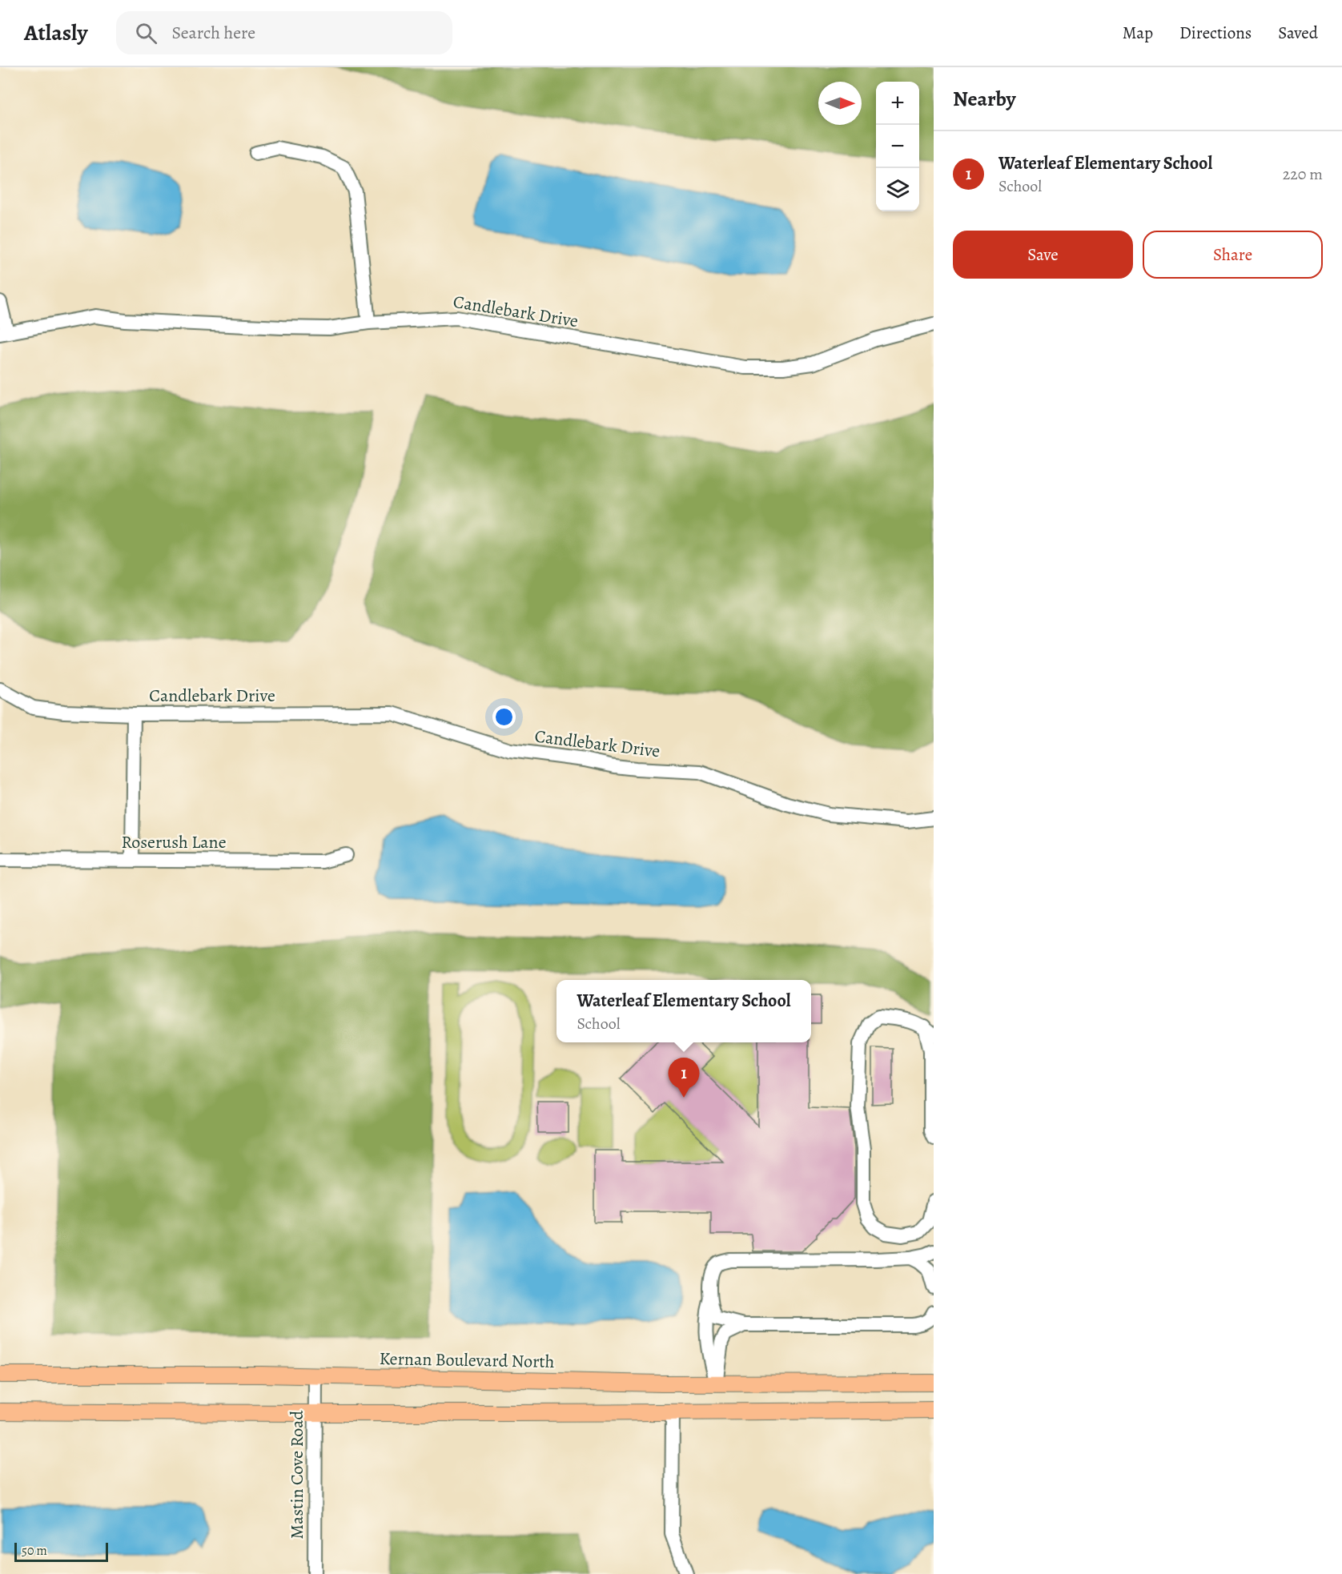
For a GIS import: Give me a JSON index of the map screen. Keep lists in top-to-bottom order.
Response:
{
  "streets": {
    "main road": ["Kernan Boulevard North"],
    "street": ["Candlebark Drive", "Roserush Lane", "Mastin Cove Road"]
  },
  "crossings": [
    ["Kernan Boulevard North", "Mastin Cove Road"]
  ],
  "scale_bar": "50 m",
  "north": "right",
  "page": {
    "header": "Atlasly",
    "search": "Search here",
    "nav": ["Map", "Directions", "Saved"],
    "heading": "Nearby",
    "map_buttons": ["+", "−"],
    "list": [
      {
        "mark": "1",
        "name": "Waterleaf Elementary School",
        "note": "School",
        "value": "220 m"
      }
    ],
    "buttons": ["Save", "Share"],
    "popup": ["Waterleaf Elementary School", "School"],
    "pins": "1",
    "scale": "50 m"
  }
}
